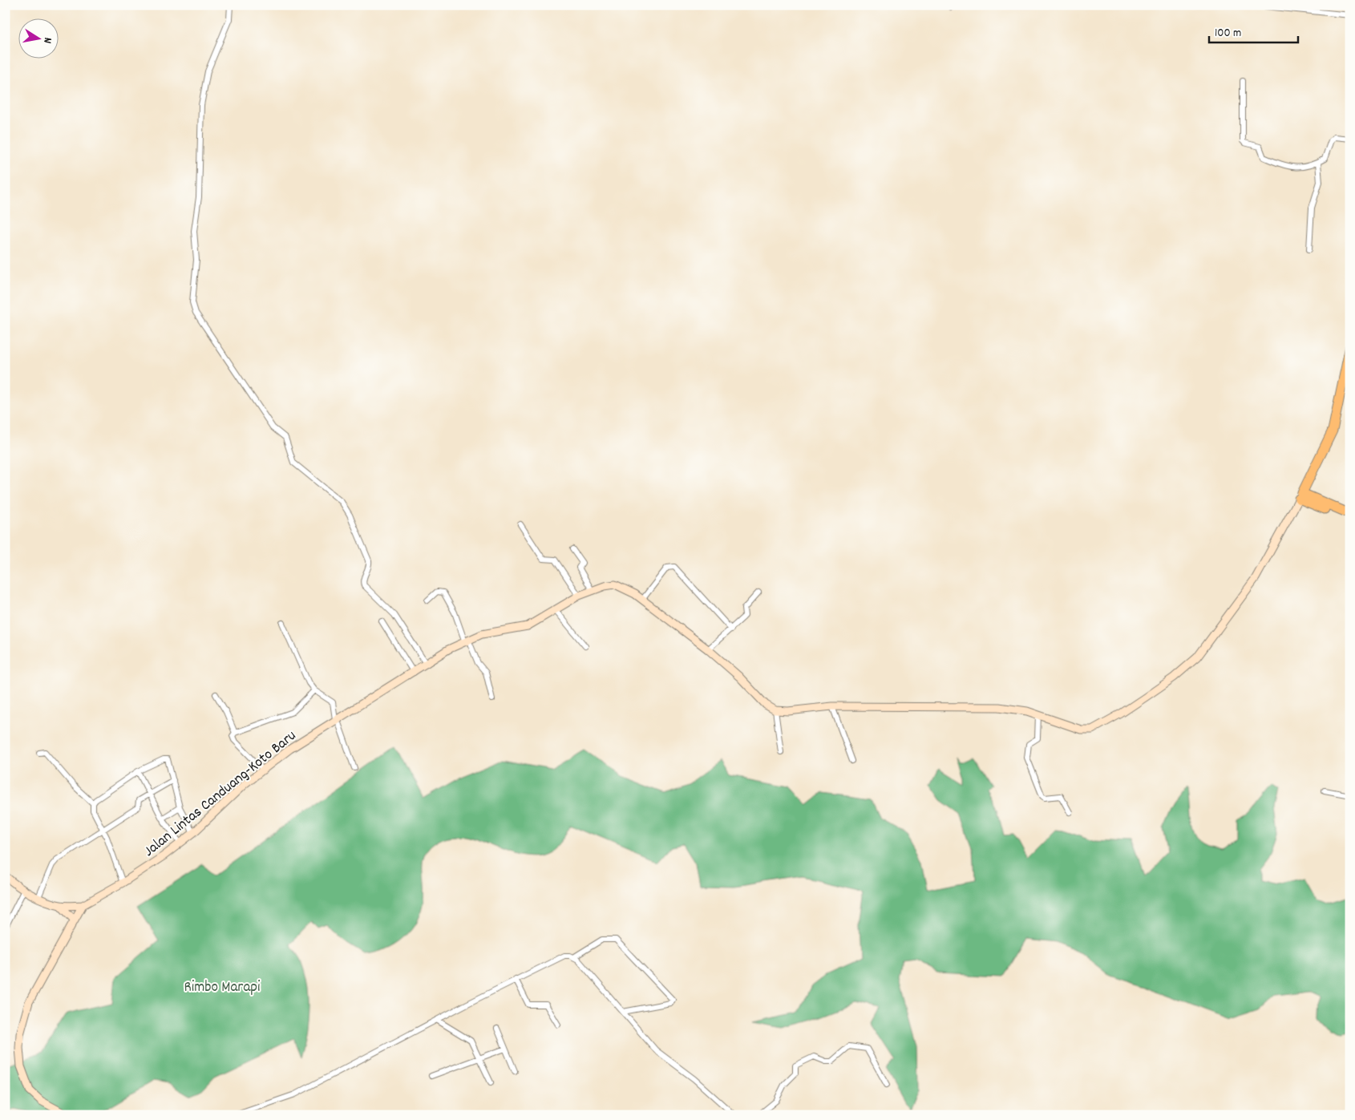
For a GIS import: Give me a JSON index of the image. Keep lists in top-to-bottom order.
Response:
{
  "streets": {
    "main road": ["Jalan Lintas Canduang-Koto Baru"]
  },
  "parks": ["Rimbo Marapi"],
  "scale_bar": "100 m",
  "north": "right"
}
